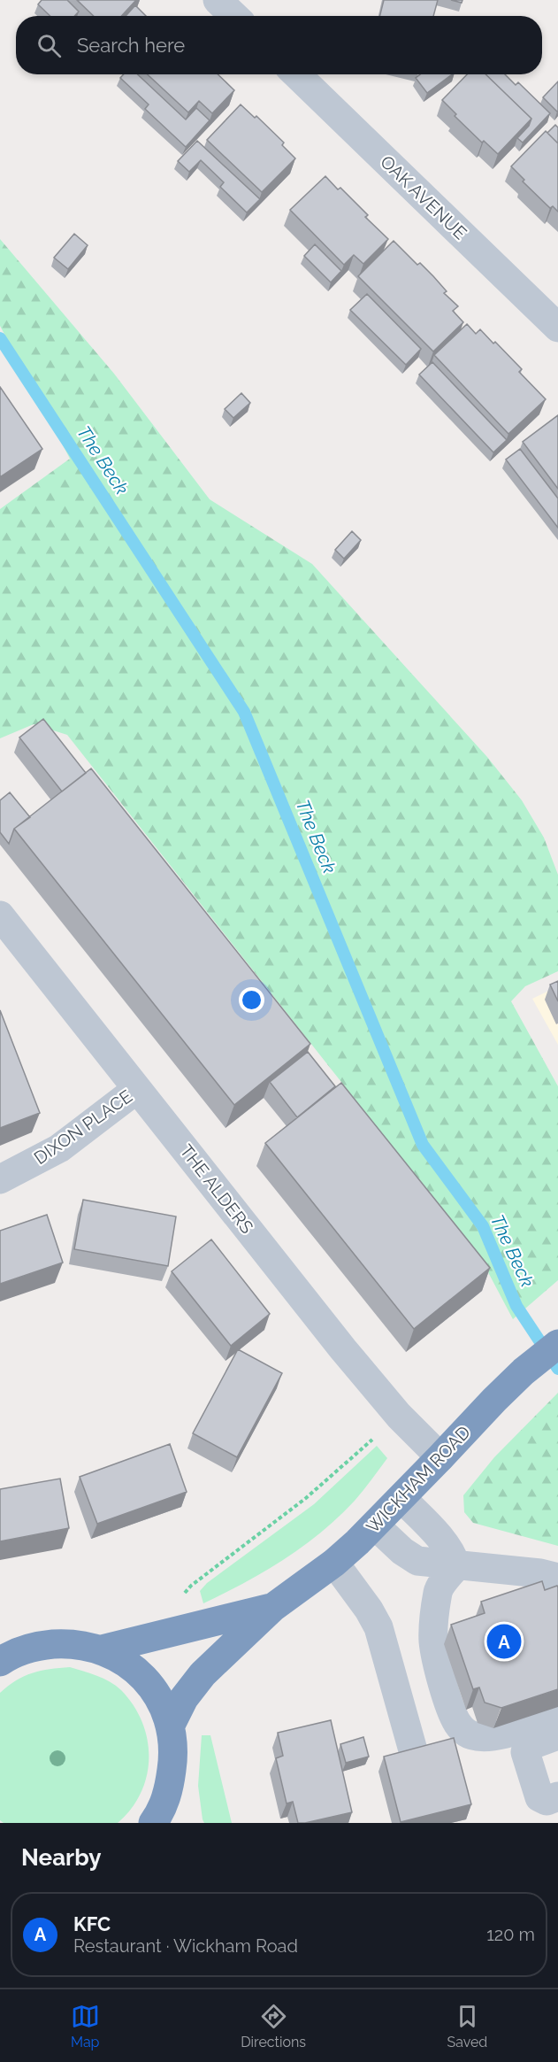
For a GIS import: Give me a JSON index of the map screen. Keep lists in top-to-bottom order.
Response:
{
  "streets": {
    "highway": ["WICKHAM ROAD"],
    "street": ["OAK AVENUE", "DIXON PLACE", "THE ALDERS"]
  },
  "crossings": [
    ["DIXON PLACE", "THE ALDERS"],
    ["THE ALDERS", "WICKHAM ROAD"]
  ],
  "water": ["The Beck"],
  "page": {
    "search": "Search here",
    "pins": "A",
    "heading": "Nearby",
    "list": [
      {
        "mark": "A",
        "name": "KFC",
        "note": "Restaurant · Wickham Road",
        "value": "120 m"
      }
    ],
    "nav": ["Map", "Directions", "Saved"]
  }
}
